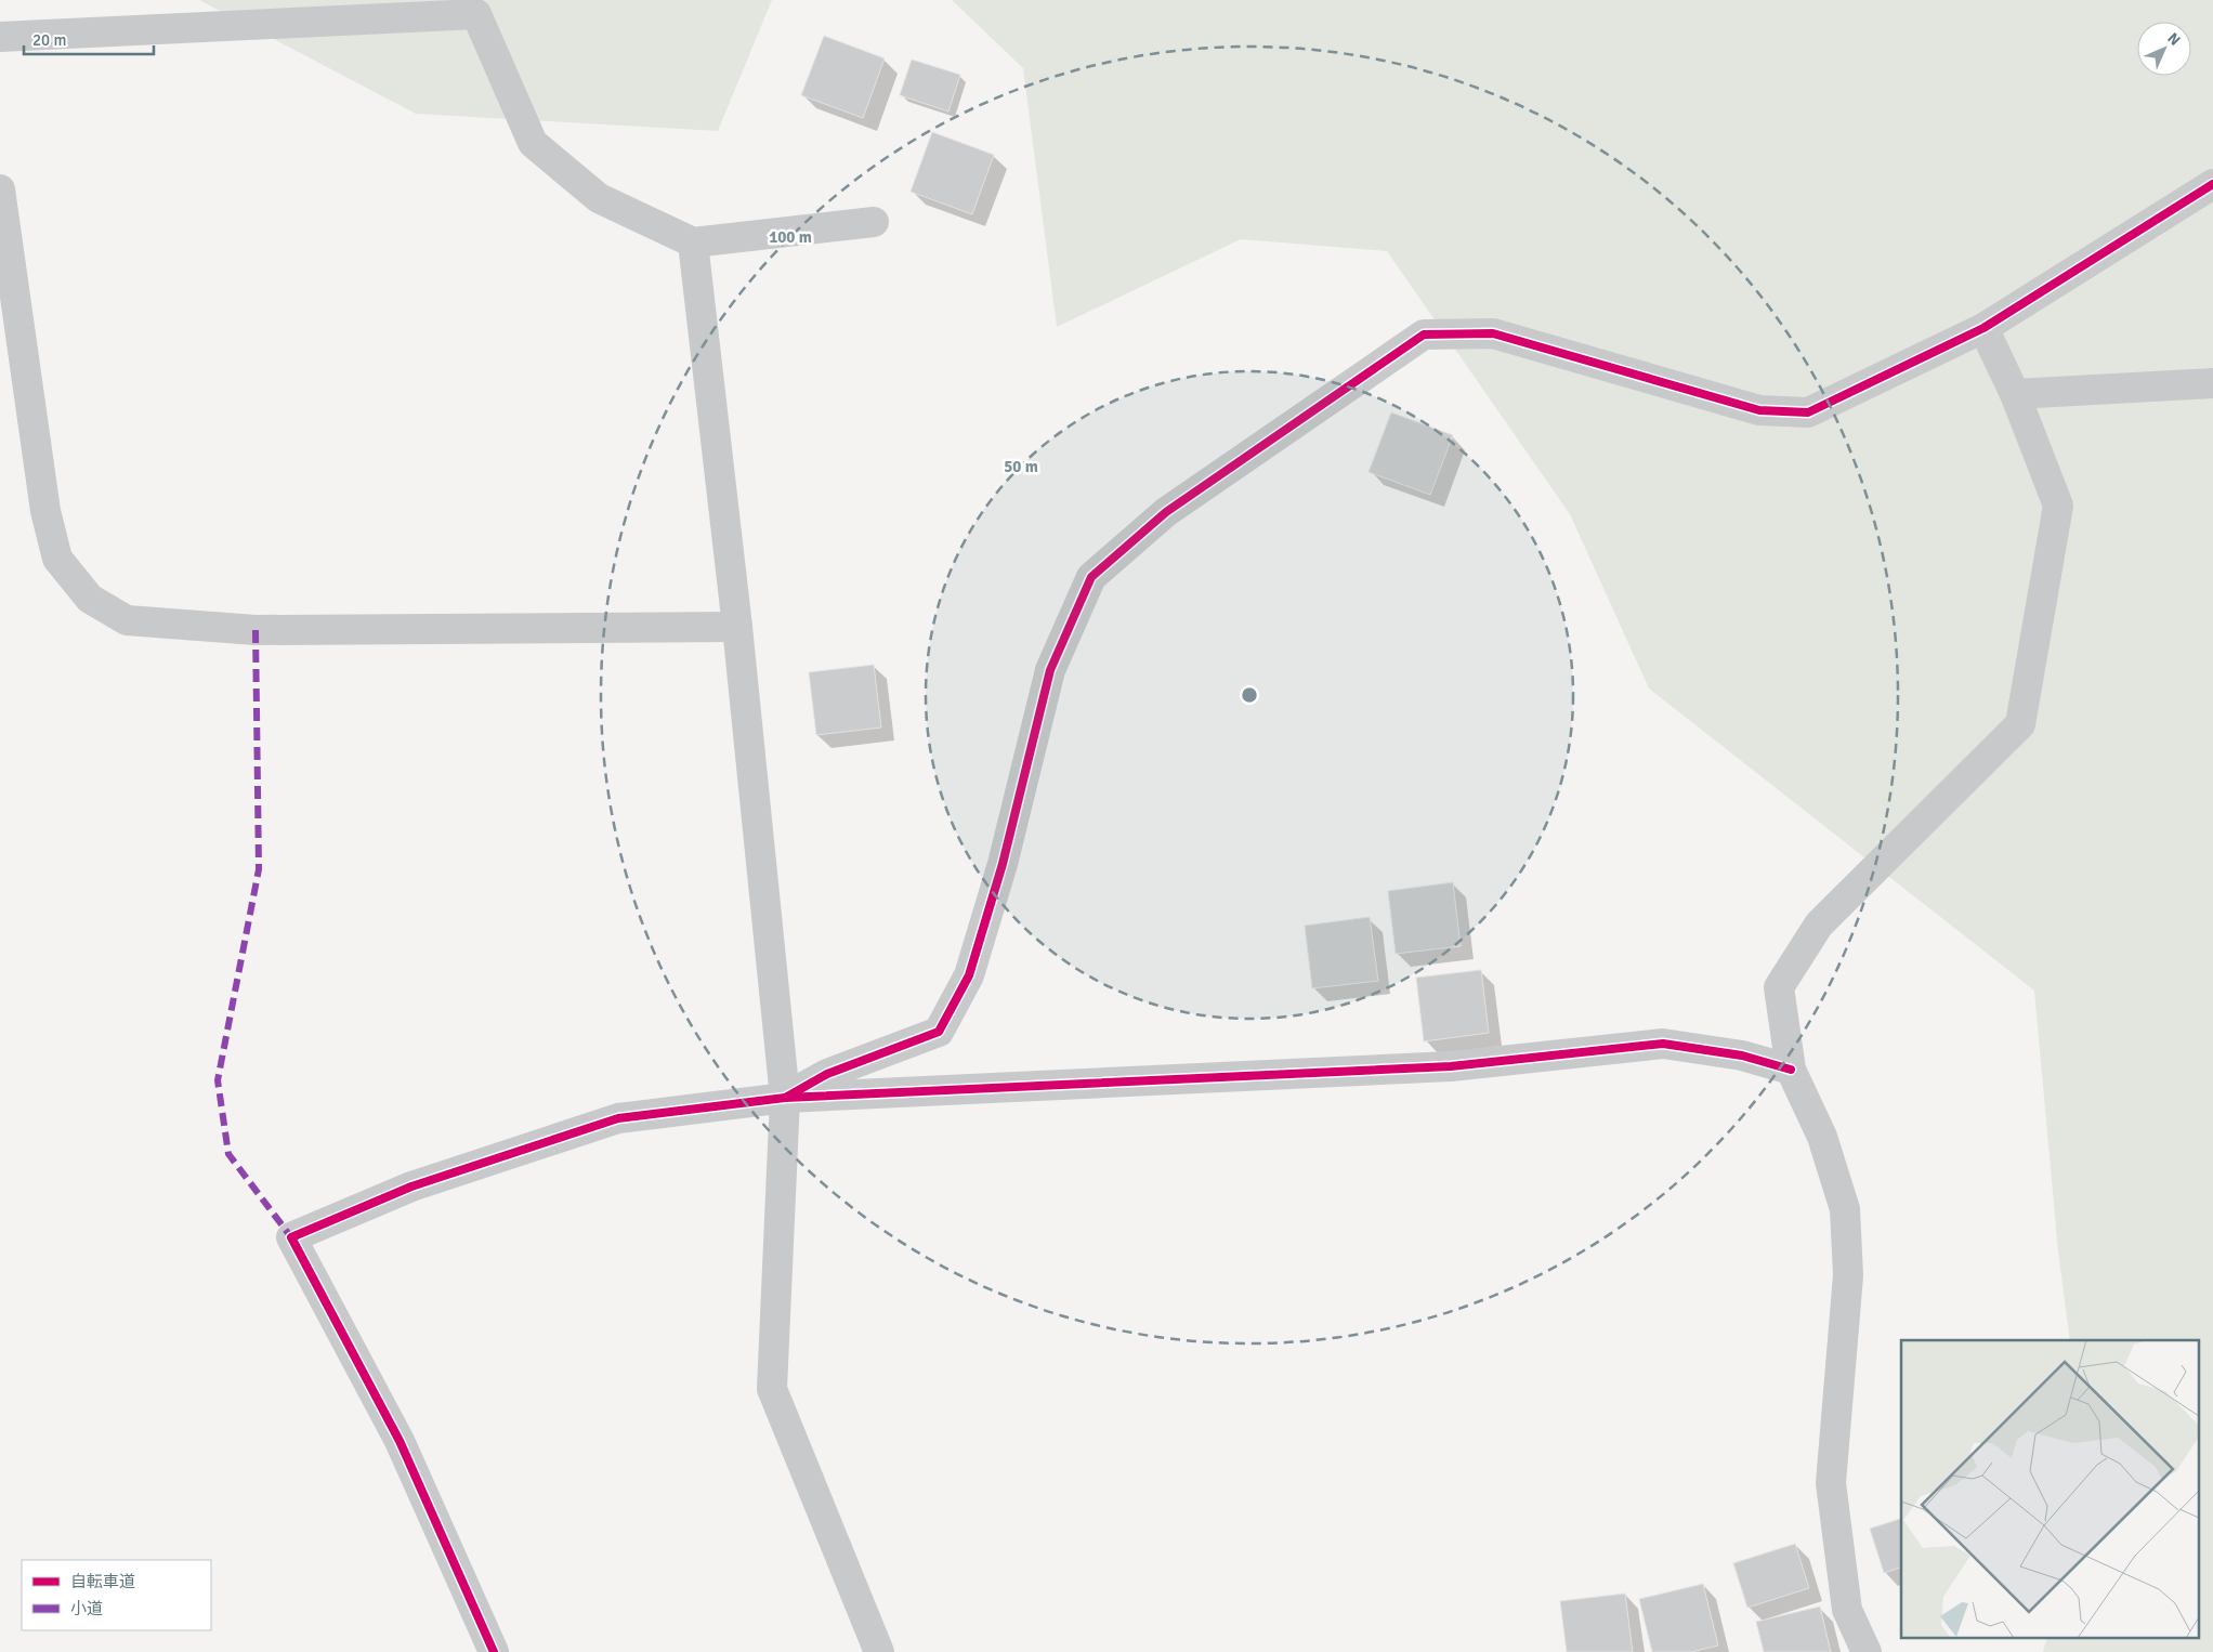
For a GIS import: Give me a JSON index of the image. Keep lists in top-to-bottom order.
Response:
{
  "legend": ["自転車道", "小道"],
  "scale_bar": "20 m",
  "north": "top right",
  "rings": ["100 m", "50 m"]
}
